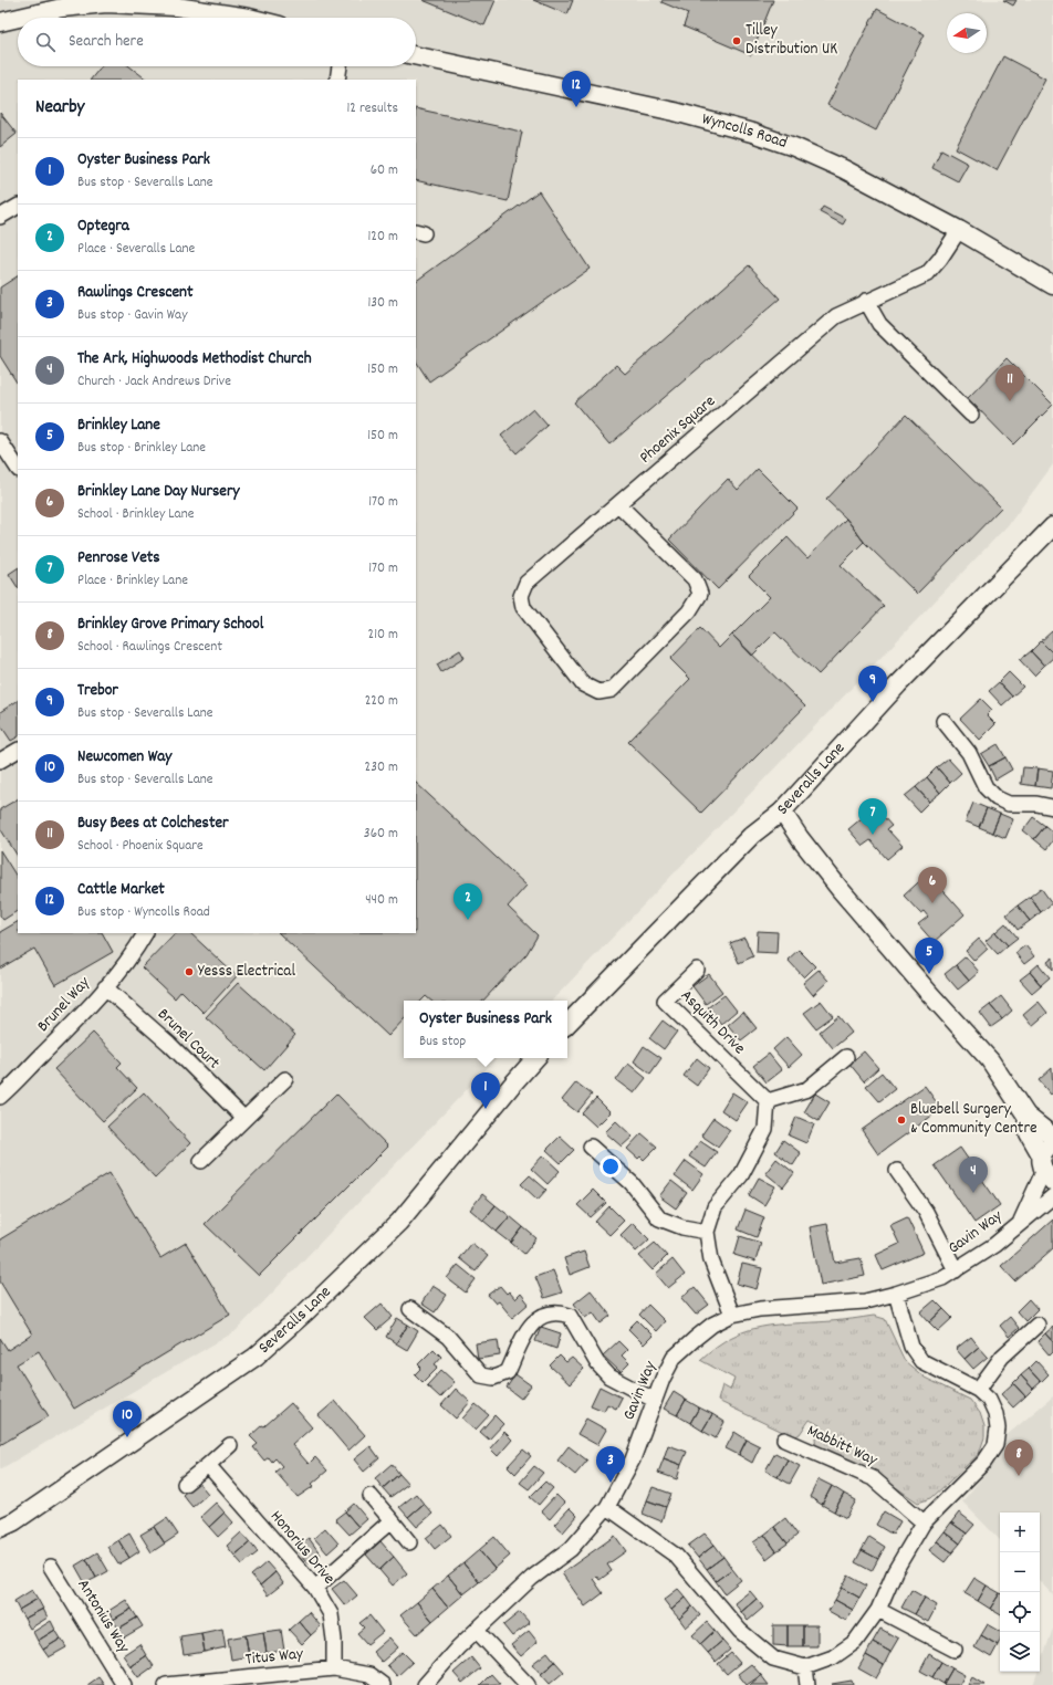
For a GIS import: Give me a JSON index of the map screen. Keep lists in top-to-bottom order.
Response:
{
  "streets": {
    "street": [
      "Wyncolls Road",
      "Phoenix Square",
      "Severalls Lane",
      "Brunel Way",
      "Asquith Drive",
      "Brunel Court",
      "Gavin Way",
      "Mabbitt Way",
      "Honorius Drive",
      "Antonius Way",
      "Titus Way"
    ]
  },
  "crossings": [
    ["Wyncolls Road", "Phoenix Square"],
    ["Brunel Way", "Brunel Court"],
    ["Honorius Drive", "Titus Way"]
  ],
  "places": ["Tilley Distribution UK", "Yesss Electrical", "Bluebell Surgery & Community Centre"],
  "north": "left",
  "page": {
    "search": "Search here",
    "pins": [
      "12",
      "11",
      "9",
      "7",
      "6",
      "2",
      "5",
      "1",
      "4",
      "10",
      "8",
      "3"
    ],
    "heading": ["Nearby", "12 results"],
    "list": [
      {
        "mark": "1",
        "name": "Oyster Business Park",
        "note": "Bus stop · Severalls Lane",
        "value": "60 m"
      },
      {
        "mark": "2",
        "name": "Optegra",
        "note": "Place · Severalls Lane",
        "value": "120 m"
      },
      {
        "mark": "3",
        "name": "Rawlings Crescent",
        "note": "Bus stop · Gavin Way",
        "value": "130 m"
      },
      {
        "mark": "4",
        "name": "The Ark, Highwoods Methodist Church",
        "note": "Church · Jack Andrews Drive",
        "value": "150 m"
      },
      {
        "mark": "5",
        "name": "Brinkley Lane",
        "note": "Bus stop · Brinkley Lane",
        "value": "150 m"
      },
      {
        "mark": "6",
        "name": "Brinkley Lane Day Nursery",
        "note": "School · Brinkley Lane",
        "value": "170 m"
      },
      {
        "mark": "7",
        "name": "Penrose Vets",
        "note": "Place · Brinkley Lane",
        "value": "170 m"
      },
      {
        "mark": "8",
        "name": "Brinkley Grove Primary School",
        "note": "School · Rawlings Crescent",
        "value": "210 m"
      },
      {
        "mark": "9",
        "name": "Trebor",
        "note": "Bus stop · Severalls Lane",
        "value": "220 m"
      },
      {
        "mark": "10",
        "name": "Newcomen Way",
        "note": "Bus stop · Severalls Lane",
        "value": "230 m"
      },
      {
        "mark": "11",
        "name": "Busy Bees at Colchester",
        "note": "School · Phoenix Square",
        "value": "360 m"
      },
      {
        "mark": "12",
        "name": "Cattle Market",
        "note": "Bus stop · Wyncolls Road",
        "value": "440 m"
      }
    ],
    "popup": ["Oyster Business Park", "Bus stop"],
    "map_buttons": ["+", "−"]
  }
}
